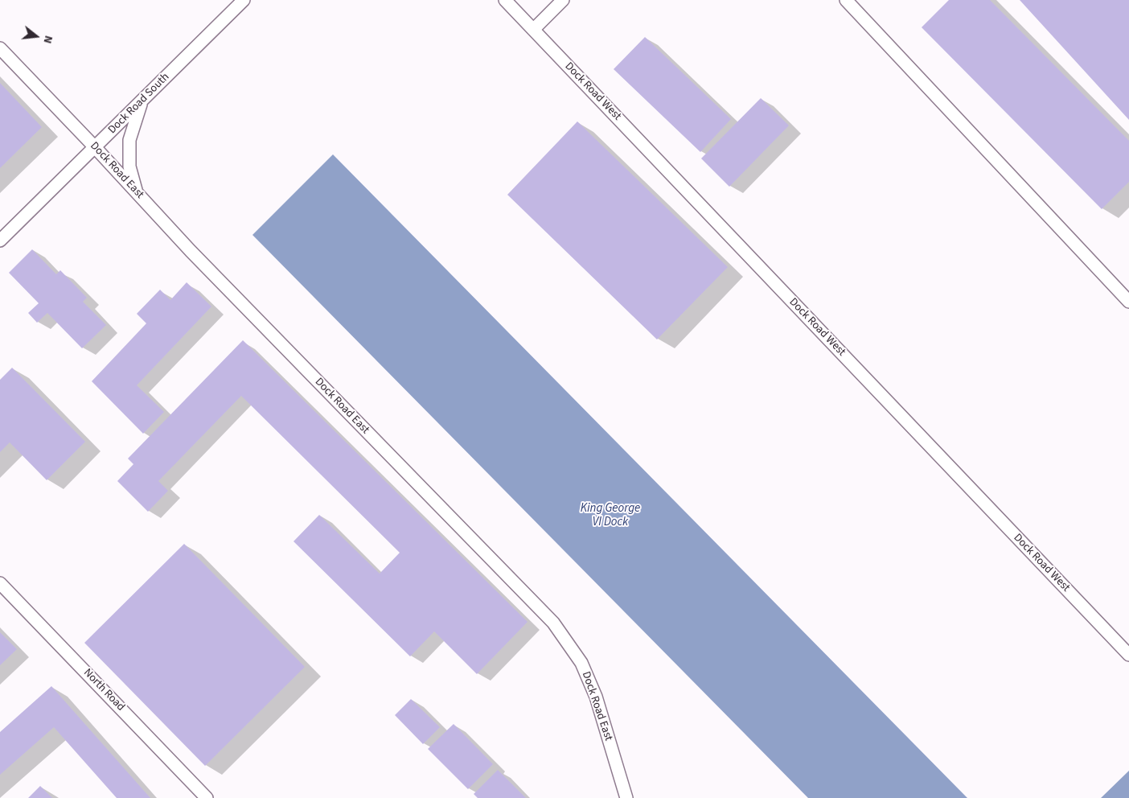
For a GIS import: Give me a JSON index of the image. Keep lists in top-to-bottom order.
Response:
{
  "streets": {
    "lane": [
      "Dock Road West",
      "Dock Road South",
      "Dock Road East",
      "North Road"
    ]
  },
  "crossings": [
    ["Dock Road South", "Dock Road East"]
  ],
  "water": ["King George VI Dock"],
  "north": "right"
}
